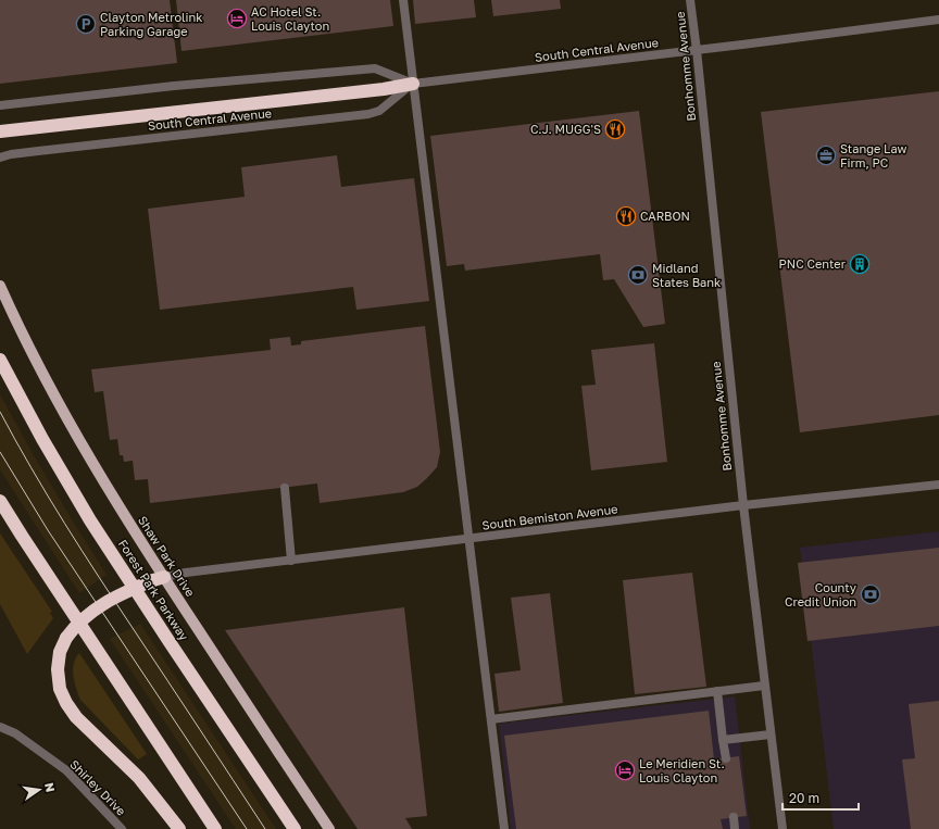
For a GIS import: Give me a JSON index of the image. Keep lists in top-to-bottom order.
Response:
{
  "streets": {
    "highway": ["Forest Park Parkway"],
    "main road": ["Shaw Park Drive"],
    "street": [
      "South Central Avenue",
      "Bonhomme Avenue",
      "South Bemiston Avenue",
      "Shirley Drive"
    ]
  },
  "crossings": [
    ["South Central Avenue", "Bonhomme Avenue"],
    ["Bonhomme Avenue", "South Bemiston Avenue"],
    ["South Bemiston Avenue", "Shaw Park Drive"]
  ],
  "places": {
    "hotel": ["AC Hotel St. Louis Clayton", "Le Meridien St. Louis Clayton"],
    "parking": ["Clayton Metrolink Parking Garage"],
    "restaurant": ["C.J. MUGG'S", "CARBON"],
    "office": ["Stange Law Firm, PC"],
    "building": ["PNC Center"],
    "bank": ["Midland States Bank", "County Credit Union"]
  },
  "scale_bar": "20 m",
  "north": "right"
}
